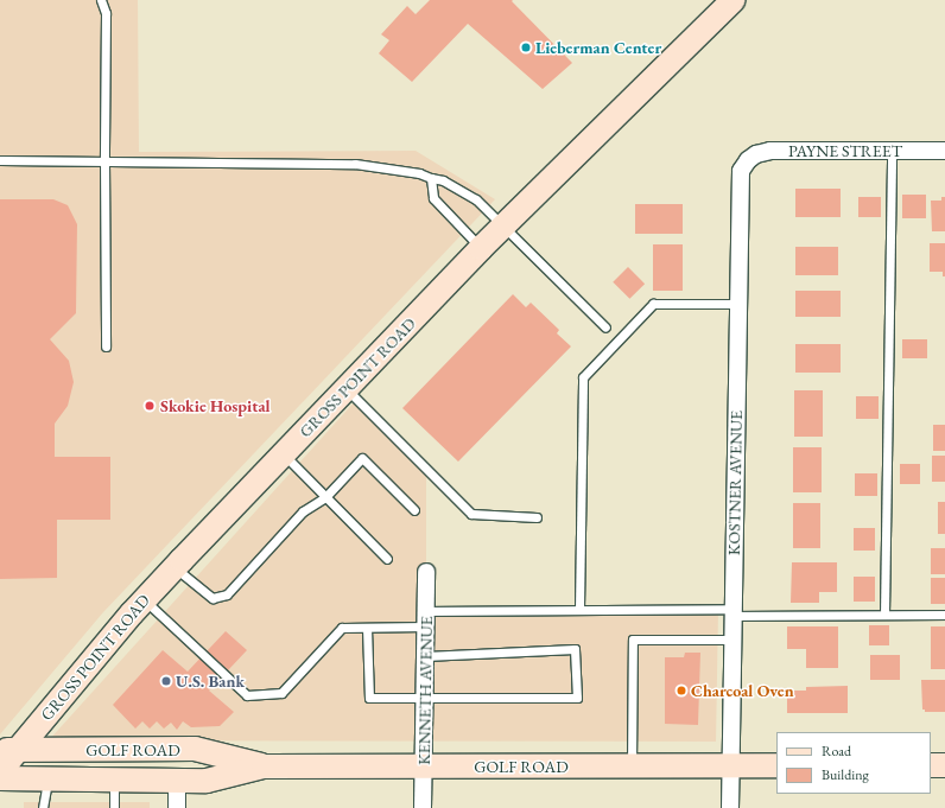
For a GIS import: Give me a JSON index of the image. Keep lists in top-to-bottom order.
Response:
{
  "streets": {
    "main road": ["GROSS POINT ROAD", "GOLF ROAD"],
    "street": ["PAYNE STREET", "KOSTNER AVENUE", "KENNETH AVENUE"]
  },
  "crossings": [
    ["PAYNE STREET", "KOSTNER AVENUE"],
    ["GROSS POINT ROAD", "GOLF ROAD"],
    ["KOSTNER AVENUE", "GOLF ROAD"],
    ["KENNETH AVENUE", "GOLF ROAD"]
  ],
  "places": [
    "Lieberman Center",
    "Skokie Hospital",
    "U.S. Bank",
    "Charcoal Oven"
  ],
  "legend": ["Road", "Building"]
}
